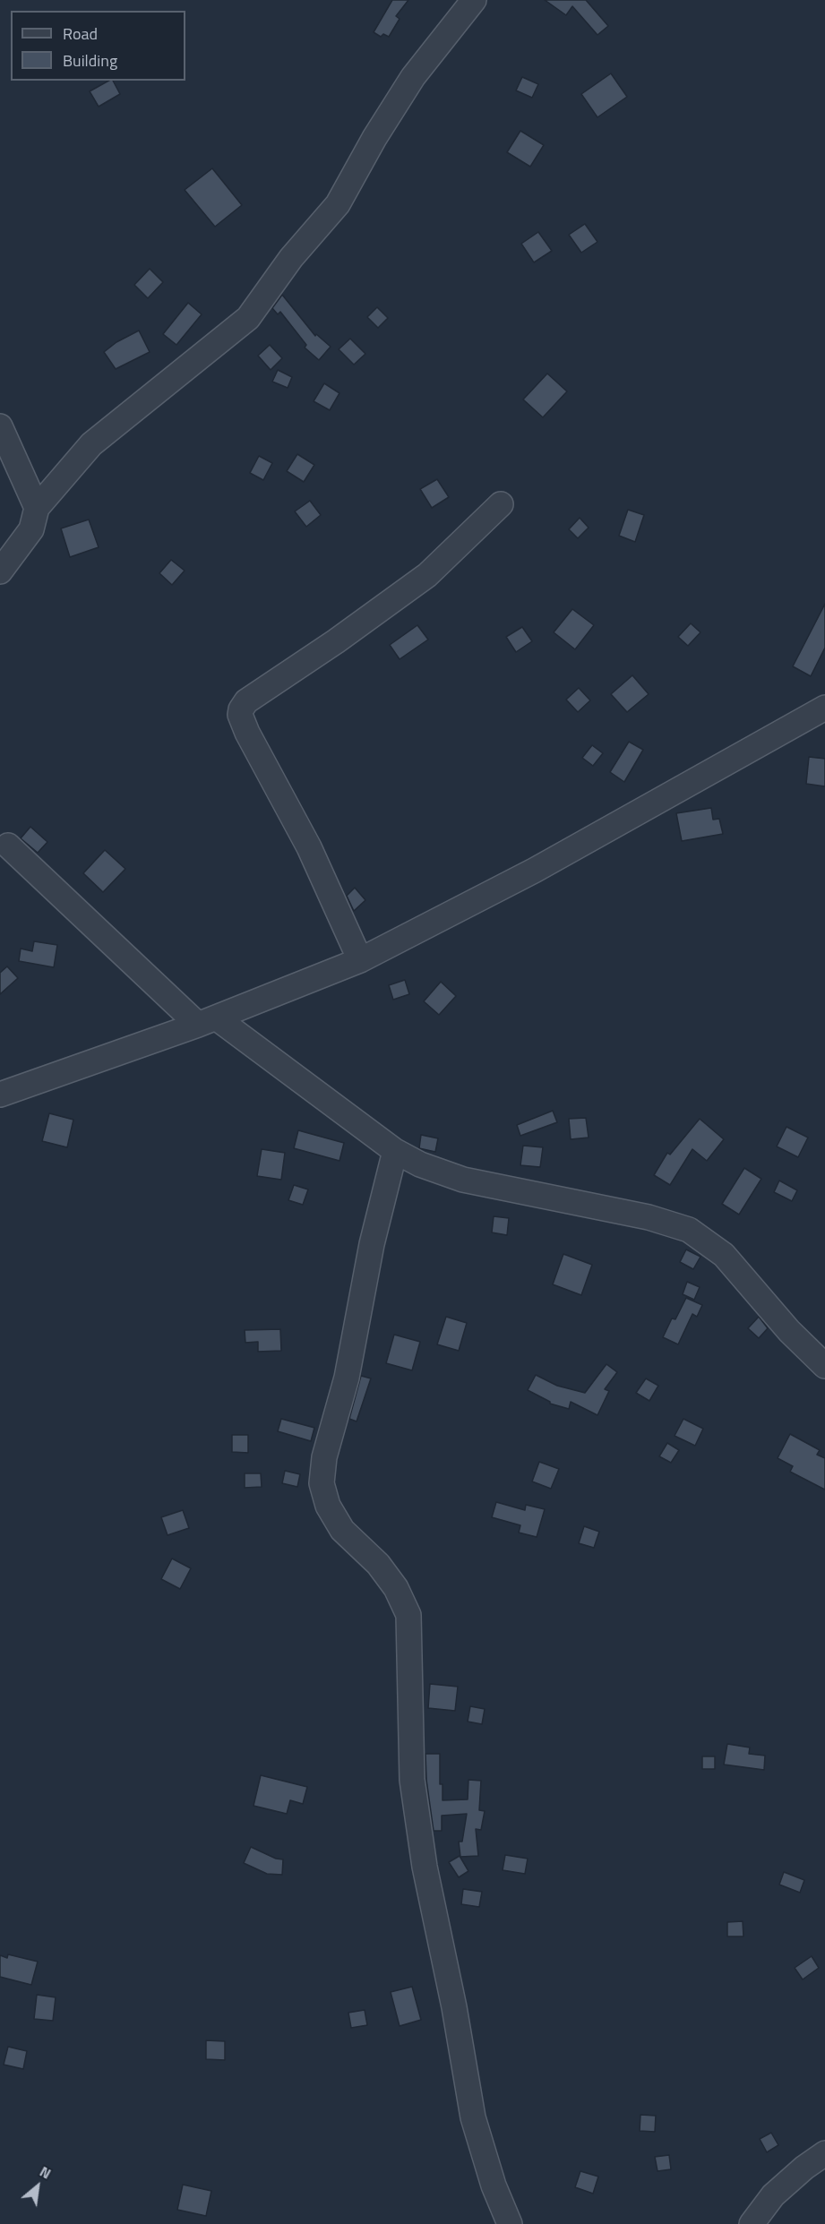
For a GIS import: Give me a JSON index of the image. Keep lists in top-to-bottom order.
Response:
{
  "legend": ["Road", "Building"],
  "north": "top right"
}
